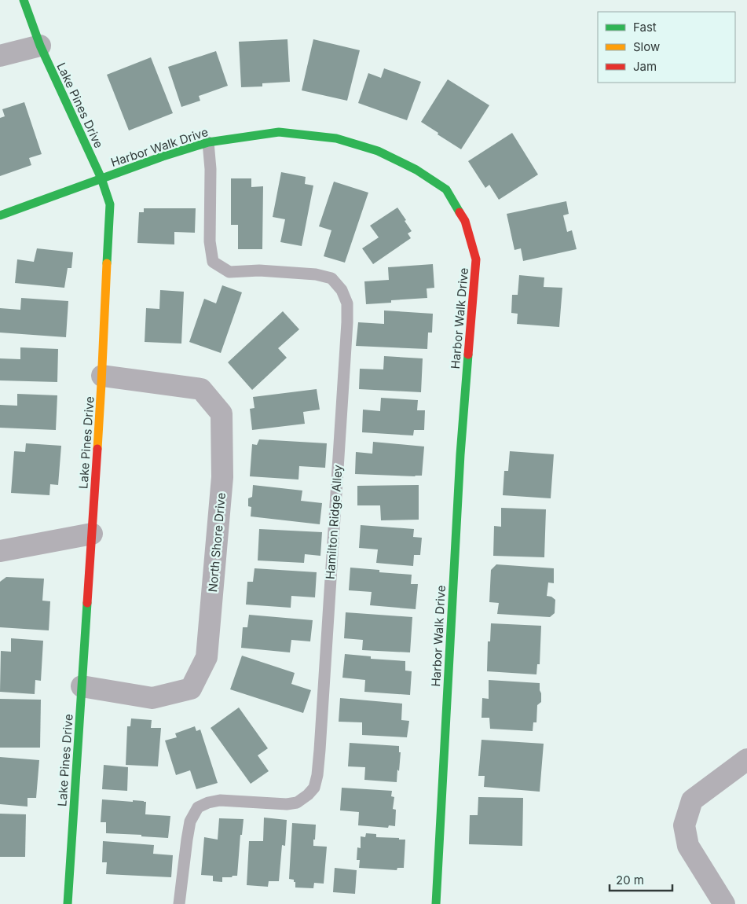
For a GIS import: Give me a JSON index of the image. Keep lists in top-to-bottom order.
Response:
{
  "streets": {
    "street": ["Lake Pines Drive", "Harbor Walk Drive", "North Shore Drive"],
    "lane": ["Hamilton Ridge Alley"]
  },
  "crossings": [
    ["Lake Pines Drive", "Harbor Walk Drive"],
    ["Lake Pines Drive", "North Shore Drive"],
    ["Harbor Walk Drive", "Hamilton Ridge Alley"]
  ],
  "legend": ["Fast", "Slow", "Jam"],
  "scale_bar": "20 m"
}
